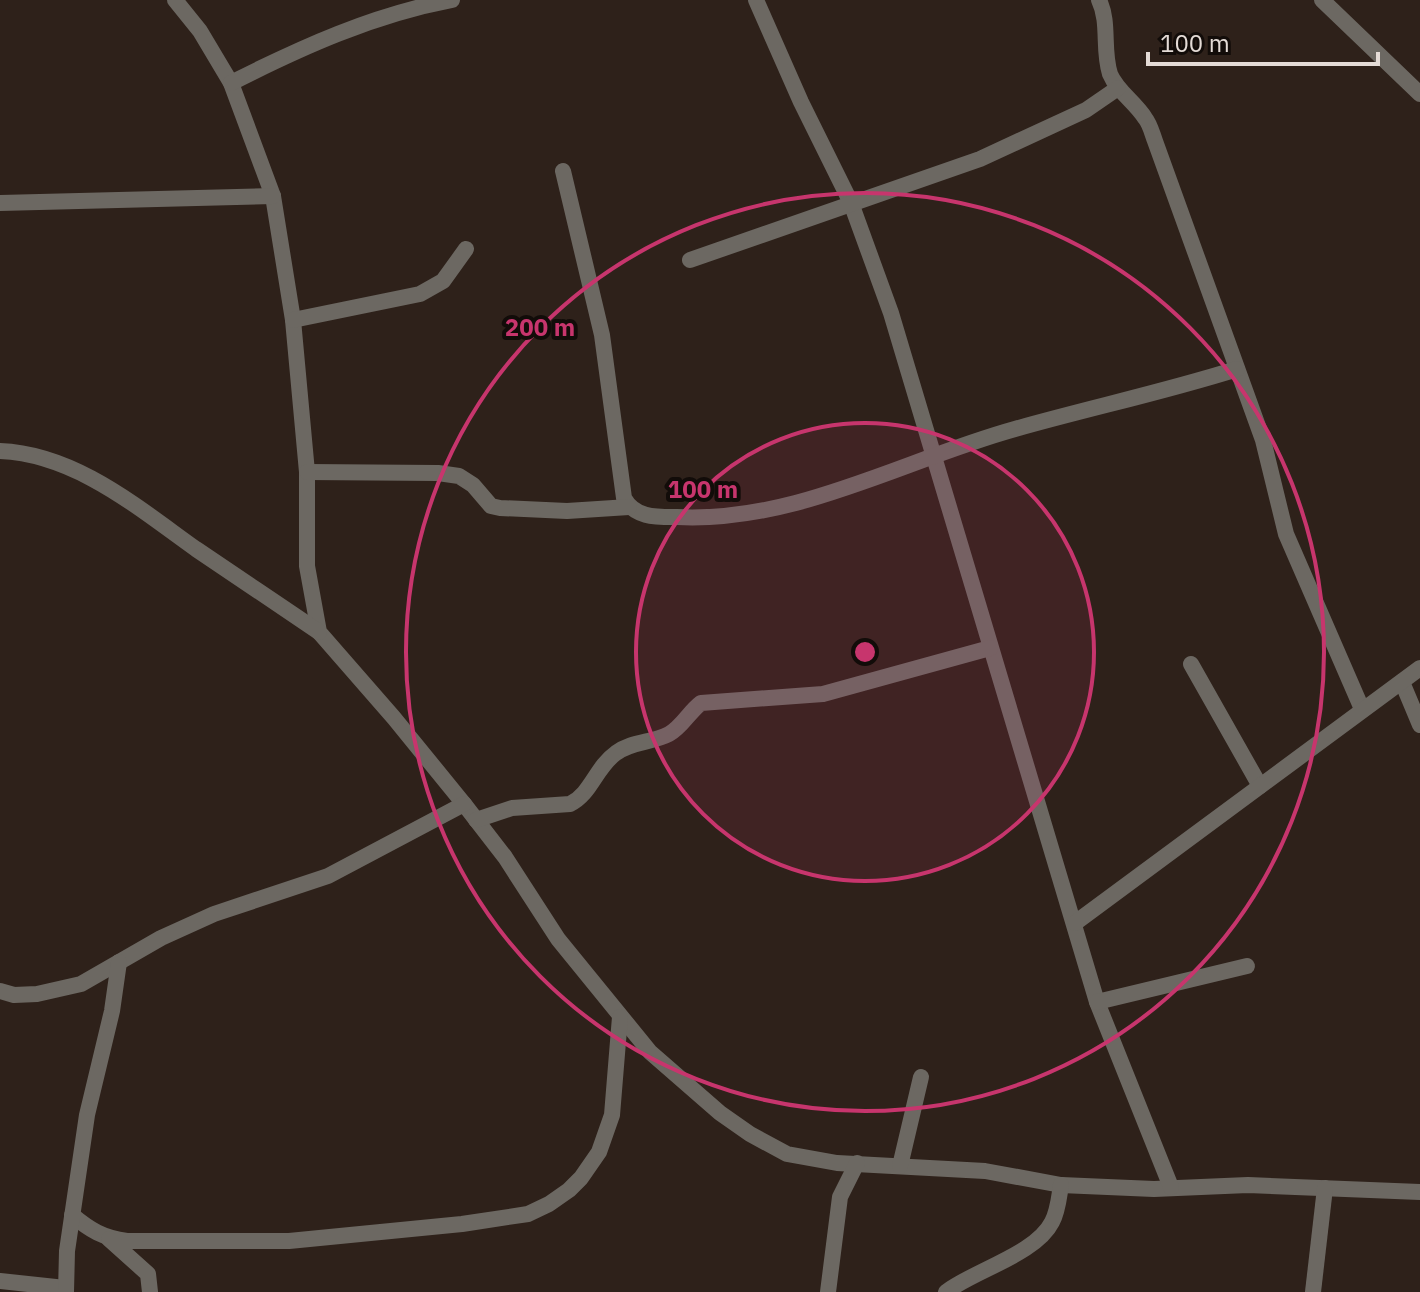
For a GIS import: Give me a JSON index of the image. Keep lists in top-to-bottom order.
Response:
{
  "scale_bar": "100 m",
  "rings": ["200 m", "100 m"]
}
